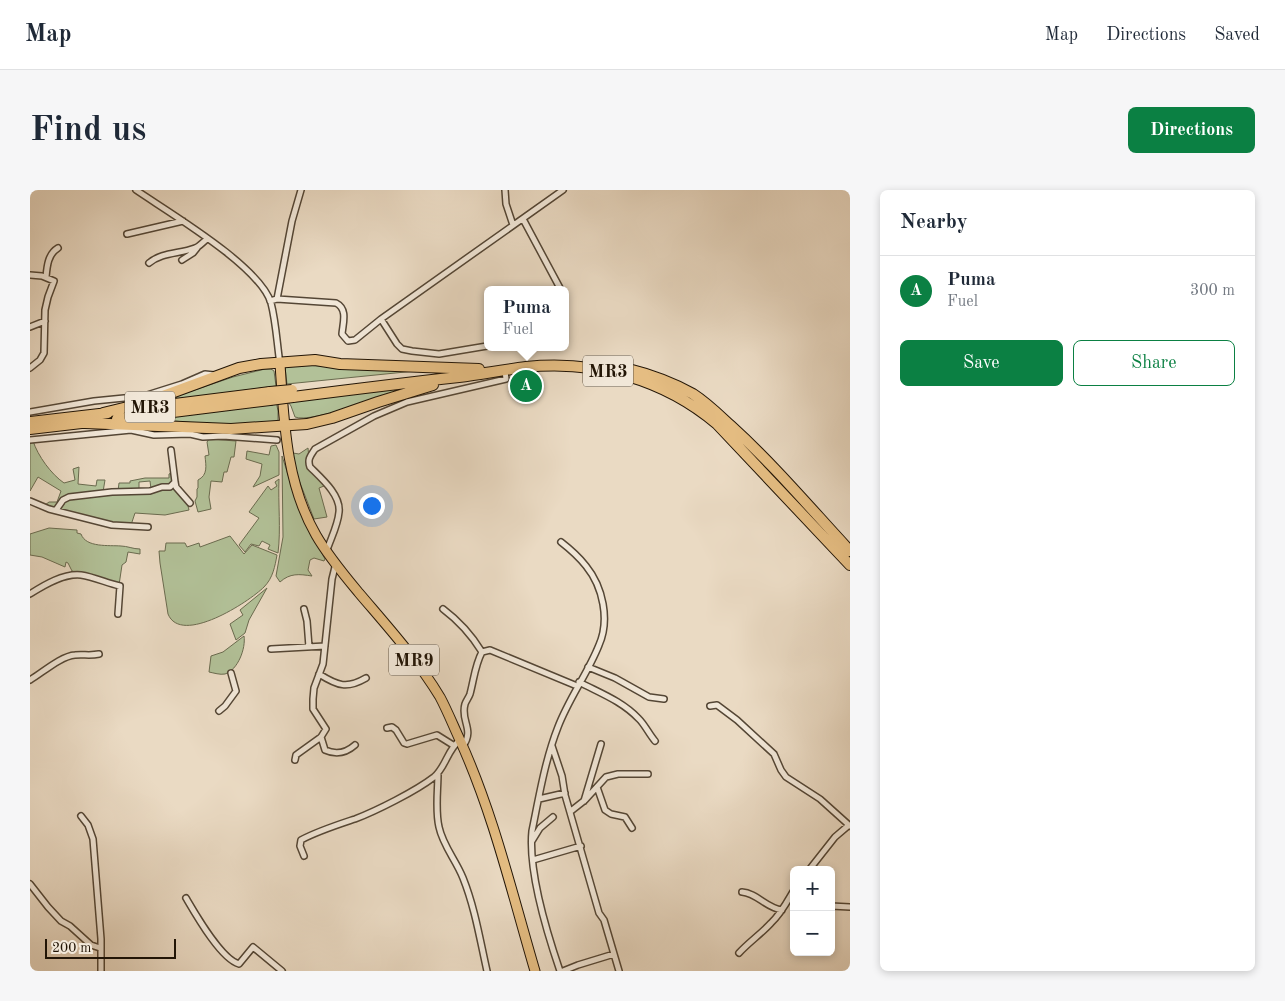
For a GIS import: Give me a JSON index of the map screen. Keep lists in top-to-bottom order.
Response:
{
  "streets": {
    "highway": ["MR3"],
    "main road": ["MR9"]
  },
  "scale_bar": "200 m",
  "page": {
    "header": "Map",
    "nav": ["Map", "Directions", "Saved"],
    "buttons": [
      "Directions",
      ["Save", "Share"]
    ],
    "title": "Find us",
    "heading": "Nearby",
    "list": [
      {
        "mark": "A",
        "name": "Puma",
        "note": "Fuel",
        "value": "300 m"
      }
    ],
    "popup": ["Puma", "Fuel"],
    "pins": "A",
    "map_buttons": ["+", "−"],
    "scale": "200 m"
  }
}
